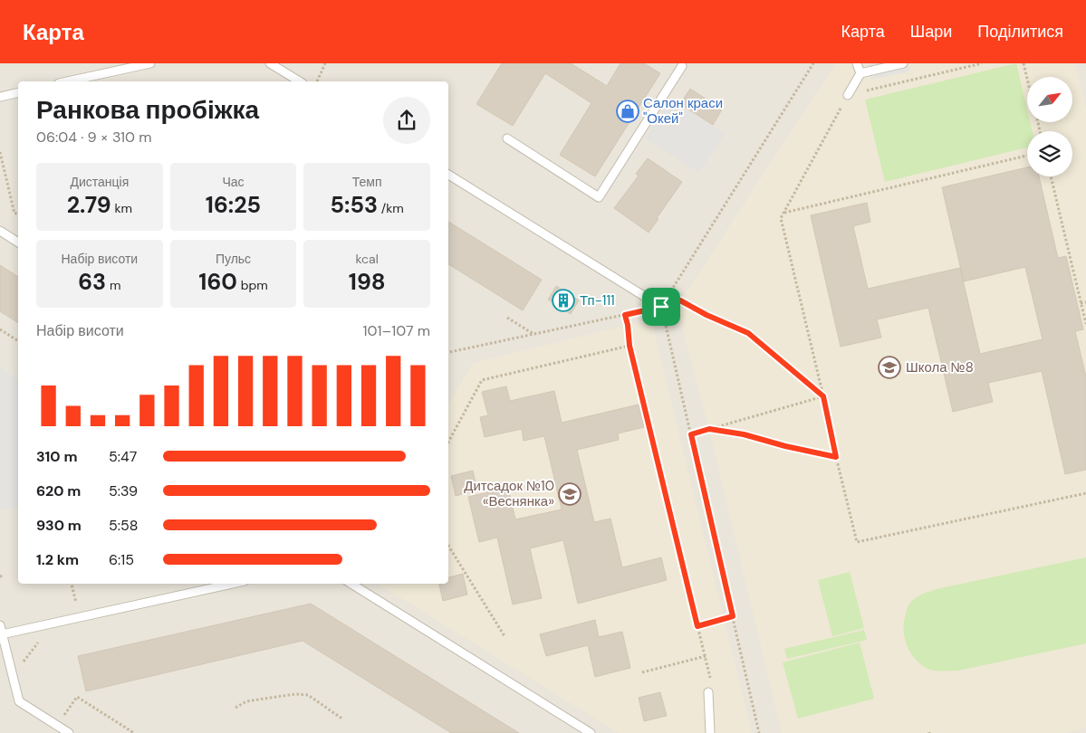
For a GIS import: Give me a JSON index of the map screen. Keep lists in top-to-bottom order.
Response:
{
  "places": {
    "shop": ["Салон краси \"Окей\""],
    "building": ["Тп-111"],
    "school or university": ["Школа №8", "Дитсадок №10 «Веснянка»"]
  },
  "north": "top right",
  "page": {
    "header": "Карта",
    "nav": ["Карта", "Шари", "Поділитися"],
    "heading": ["Ранкова пробіжка", "06:04 · 9 × 310 m"],
    "stats": [
      ["Дистанція", "2.79 km"],
      ["Час", "16:25"],
      ["Темп", "5:53 /km"],
      ["Набір висоти", "63 m"],
      ["Пульс", "160 bpm"],
      ["kcal", "198"]
    ],
    "chart": ["Набір висоти", "101–107 m"],
    "list": [
      {
        "name": "310 m",
        "note": "5:47"
      },
      {
        "name": "620 m",
        "note": "5:39"
      },
      {
        "name": "930 m",
        "note": "5:58"
      },
      {
        "name": "1.2 km",
        "note": "6:15"
      }
    ]
  }
}
